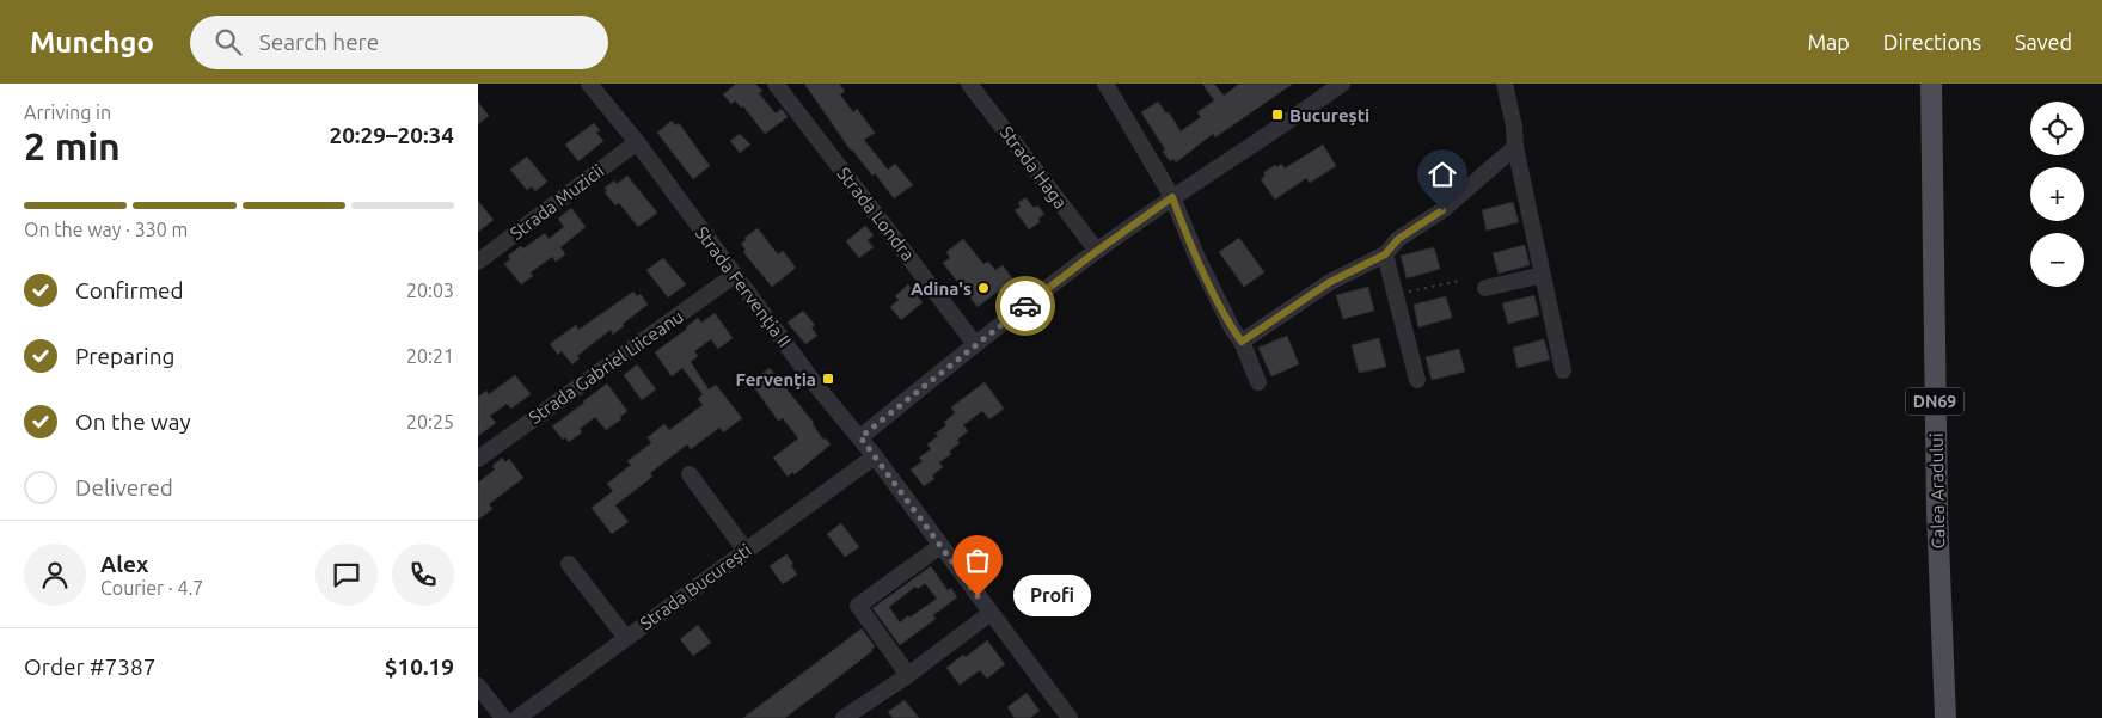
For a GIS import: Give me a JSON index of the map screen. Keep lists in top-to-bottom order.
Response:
{
  "streets": {
    "main road": ["DN69", "Calea Aradului"],
    "street": [
      "Strada Haga",
      "Strada Muzicii",
      "Strada Londra",
      "Strada Fervenția II",
      "Strada Gabriel Liiceanu",
      "Strada București"
    ]
  },
  "crossings": [
    ["Strada Muzicii", "Strada Fervenția II"],
    ["Strada Fervenția II", "Strada Gabriel Liiceanu"],
    ["Strada Fervenția II", "Strada București"]
  ],
  "places": {
    "transit": ["București", "Fervenția"],
    "other": ["Adina's", "Profi"]
  },
  "page": {
    "header": "Munchgo",
    "search": "Search here",
    "nav": ["Map", "Directions", "Saved"],
    "heading": ["2 min", "Arriving in", "20:29–20:34"],
    "panel": [
      "Alex",
      "Courier · 4.7",
      "Order #7387",
      "$10.19"
    ],
    "map_buttons": ["+", "−"],
    "bar": "On the way · 330 m",
    "list": [
      ["Confirmed", "20:03"],
      ["Preparing", "20:21"],
      ["On the way", "20:25"],
      "Delivered"
    ],
    "bubble": "Profi"
  }
}
